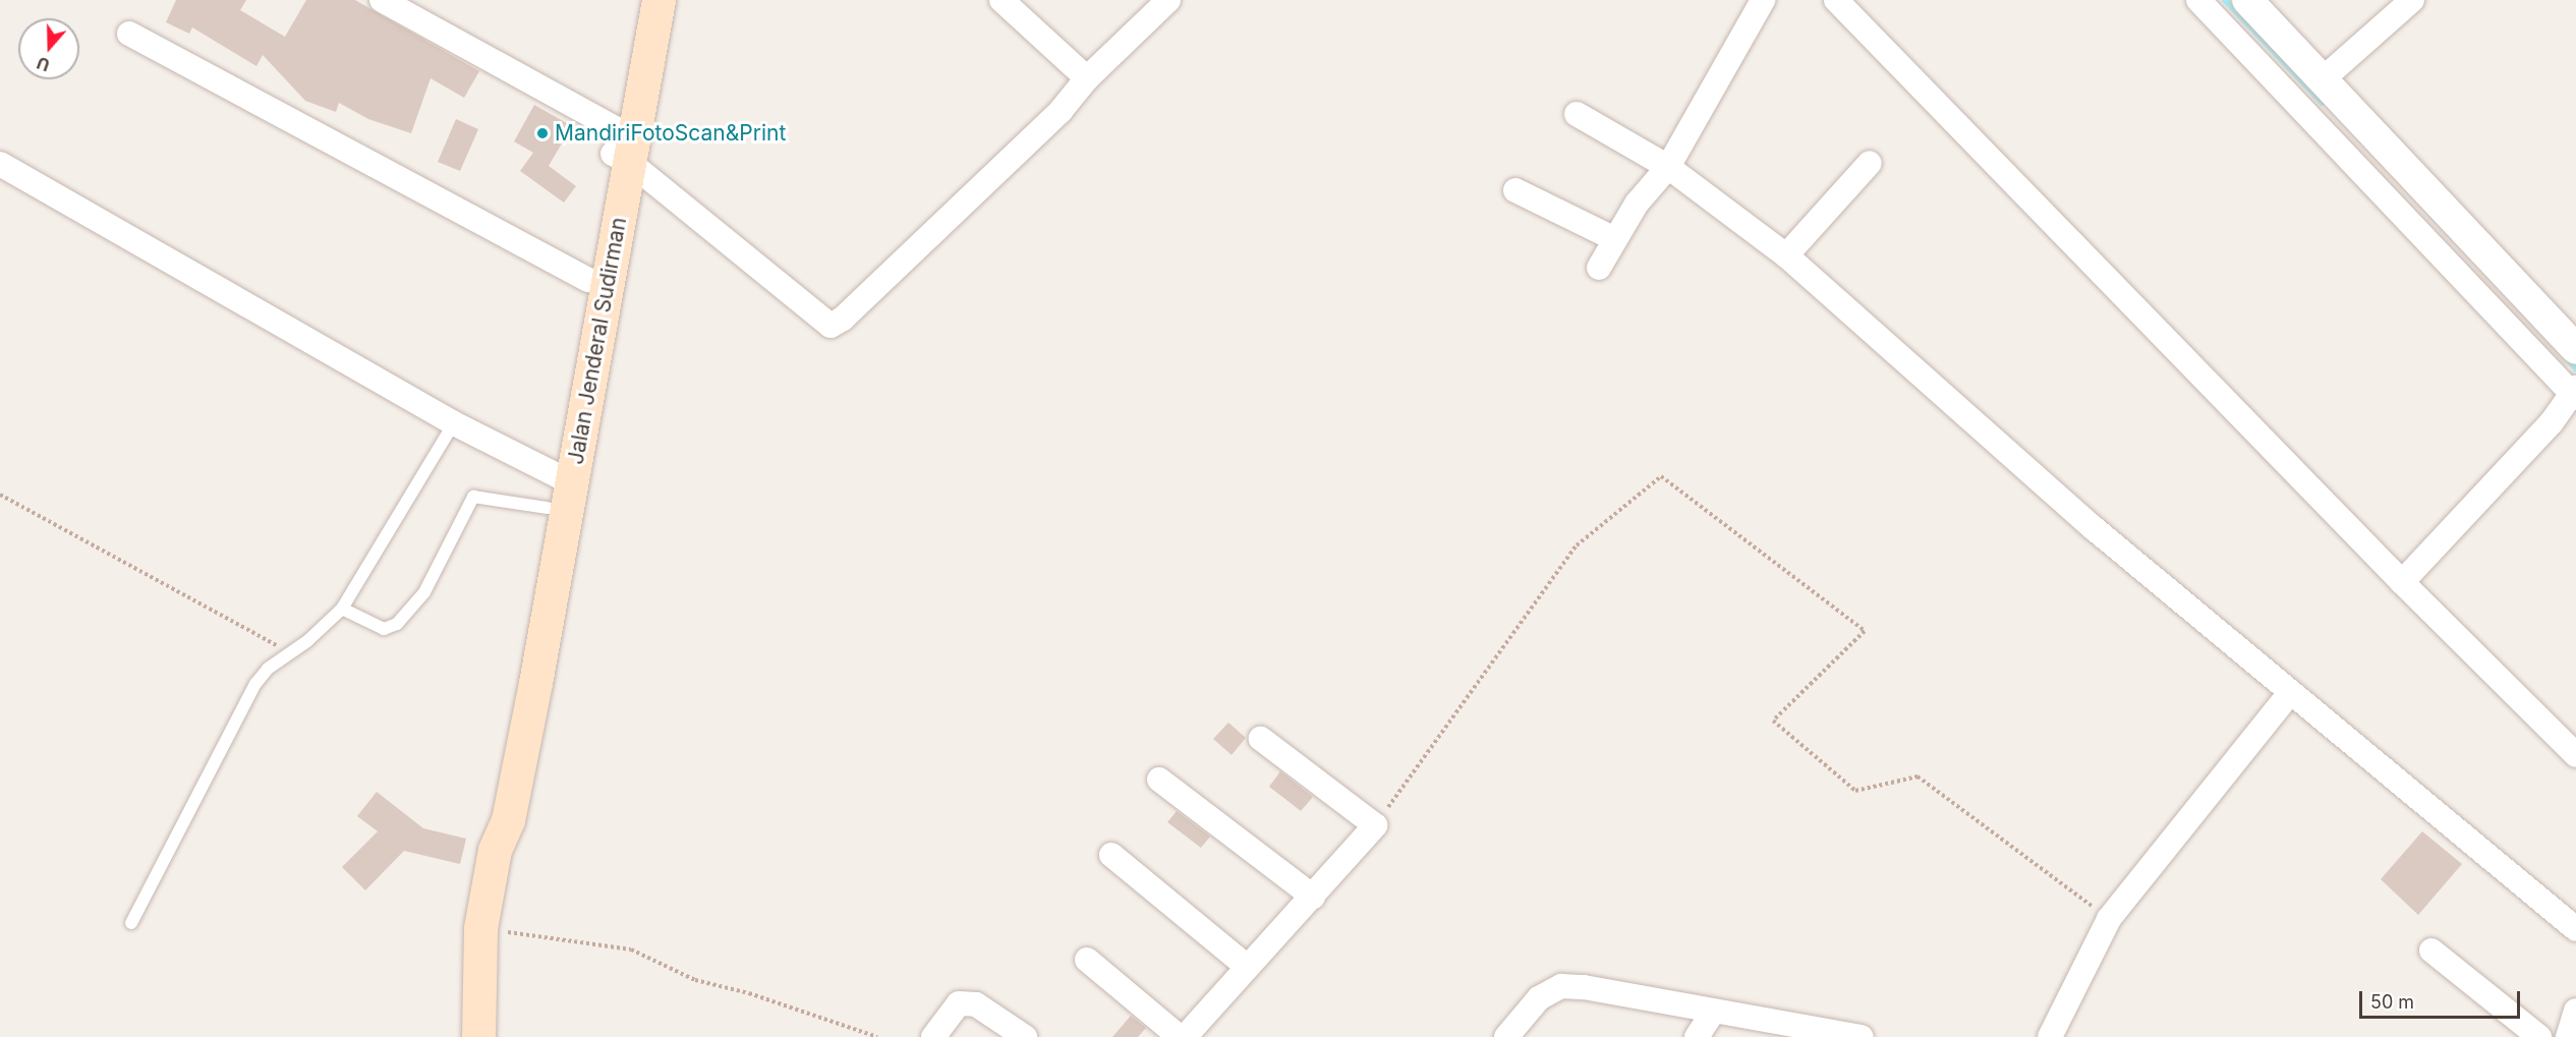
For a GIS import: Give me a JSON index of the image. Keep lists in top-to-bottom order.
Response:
{
  "streets": {
    "main road": ["Jalan Jenderal Sudirman"]
  },
  "places": ["MandiriFotoScan&Print"],
  "scale_bar": "50 m",
  "north": "bottom"
}
